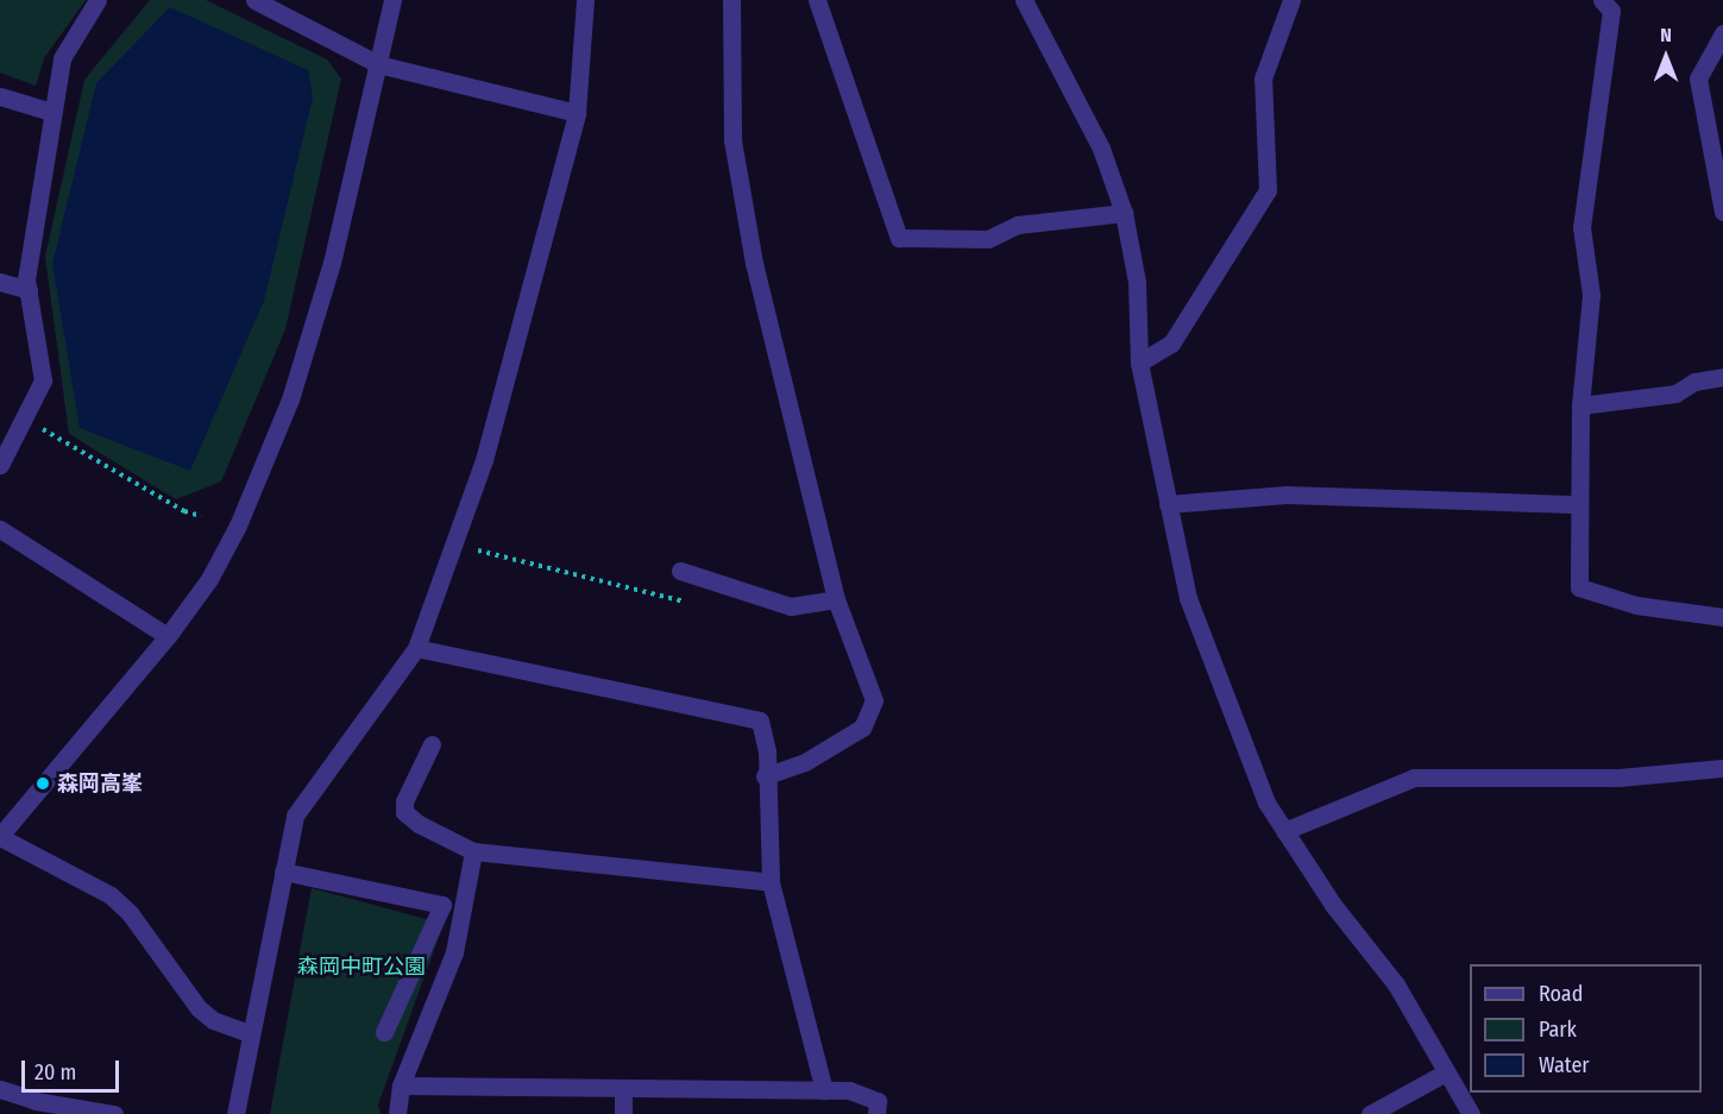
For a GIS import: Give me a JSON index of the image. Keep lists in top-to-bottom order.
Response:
{
  "parks": ["森岡中町公園"],
  "places": ["森岡高峯"],
  "legend": ["Road", "Park", "Water"],
  "scale_bar": "20 m",
  "north": "top"
}
